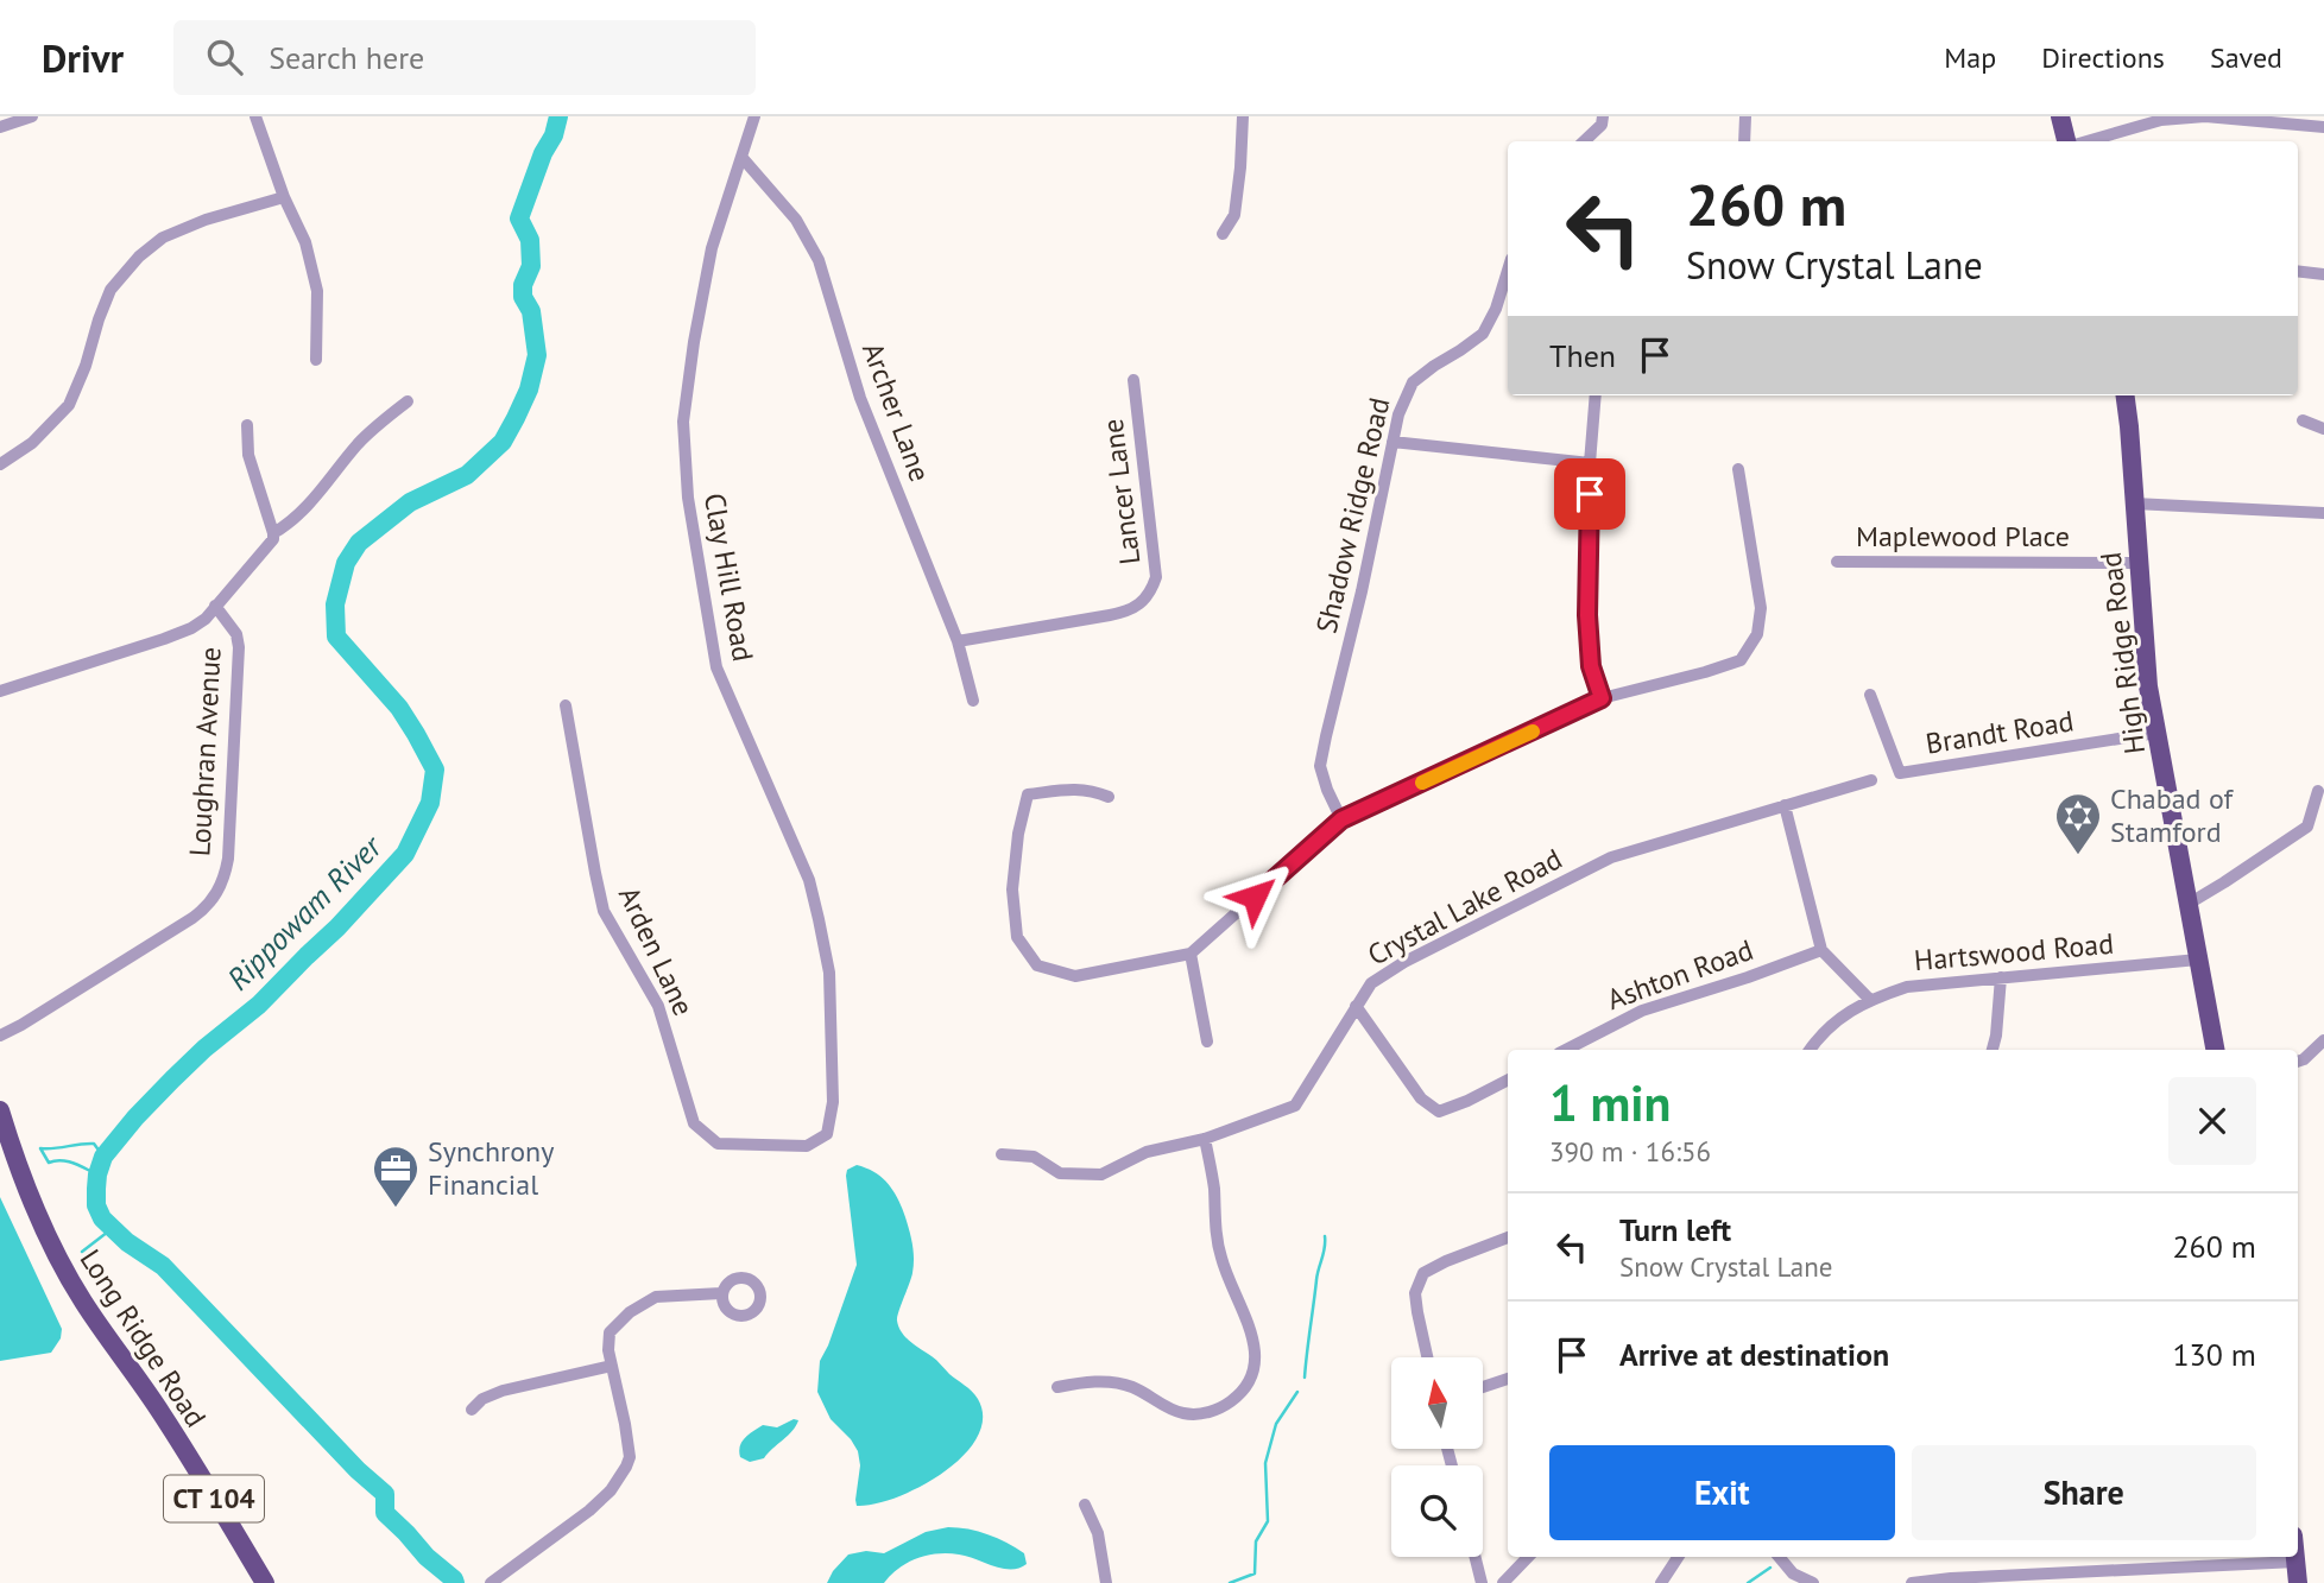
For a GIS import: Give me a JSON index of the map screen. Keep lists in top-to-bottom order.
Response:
{
  "streets": {
    "main road": ["High Ridge Road", "Long Ridge Road", "CT 104"],
    "street": [
      "Archer Lane",
      "Lancer Lane",
      "Shadow Ridge Road",
      "Maplewood Place",
      "Clay Hill Road",
      "Brandt Road",
      "Loughran Avenue",
      "Crystal Lake Road",
      "Arden Lane",
      "Hartswood Road",
      "Ashton Road"
    ]
  },
  "crossings": [
    ["Archer Lane", "Lancer Lane"],
    ["Archer Lane", "Clay Hill Road"],
    ["Maplewood Place", "High Ridge Road"],
    ["Clay Hill Road", "Arden Lane"],
    ["High Ridge Road", "Brandt Road"],
    ["High Ridge Road", "Hartswood Road"]
  ],
  "water": ["Rippowam River"],
  "places": {
    "synagogue": ["Chabad of Stamford"],
    "office": ["Synchrony Financial"]
  },
  "north": "top",
  "page": {
    "header": "Drivr",
    "search": "Search here",
    "nav": ["Map", "Directions", "Saved"],
    "turn": ["260 m", "Snow Crystal Lane"],
    "then": "Then",
    "heading": ["1 min", "390 m · 16:56"],
    "list": [
      {
        "name": "Turn left",
        "note": "Snow Crystal Lane",
        "value": "260 m"
      },
      {
        "name": "Arrive at destination",
        "value": "130 m"
      }
    ],
    "buttons": ["Exit", "Share"]
  }
}
